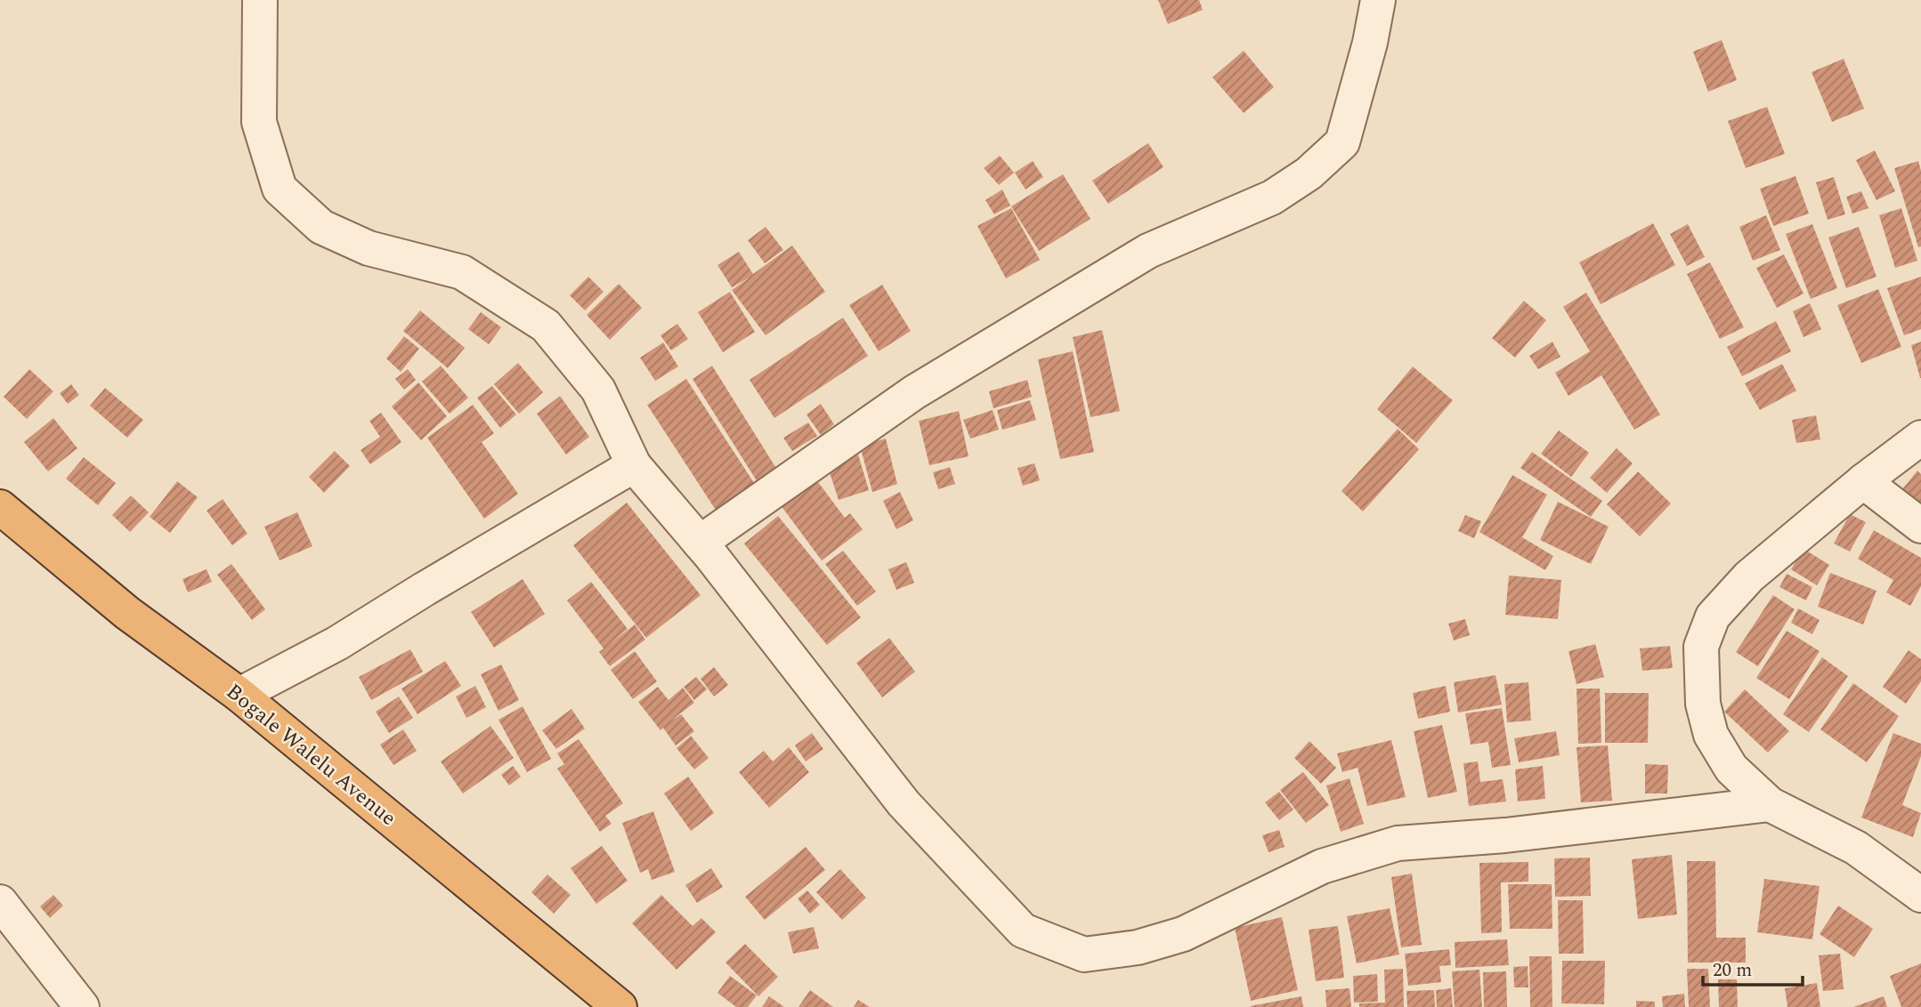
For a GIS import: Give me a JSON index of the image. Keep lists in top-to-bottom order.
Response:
{
  "streets": {
    "highway": ["Bogale Walelu Avenue"]
  },
  "scale_bar": "20 m"
}
